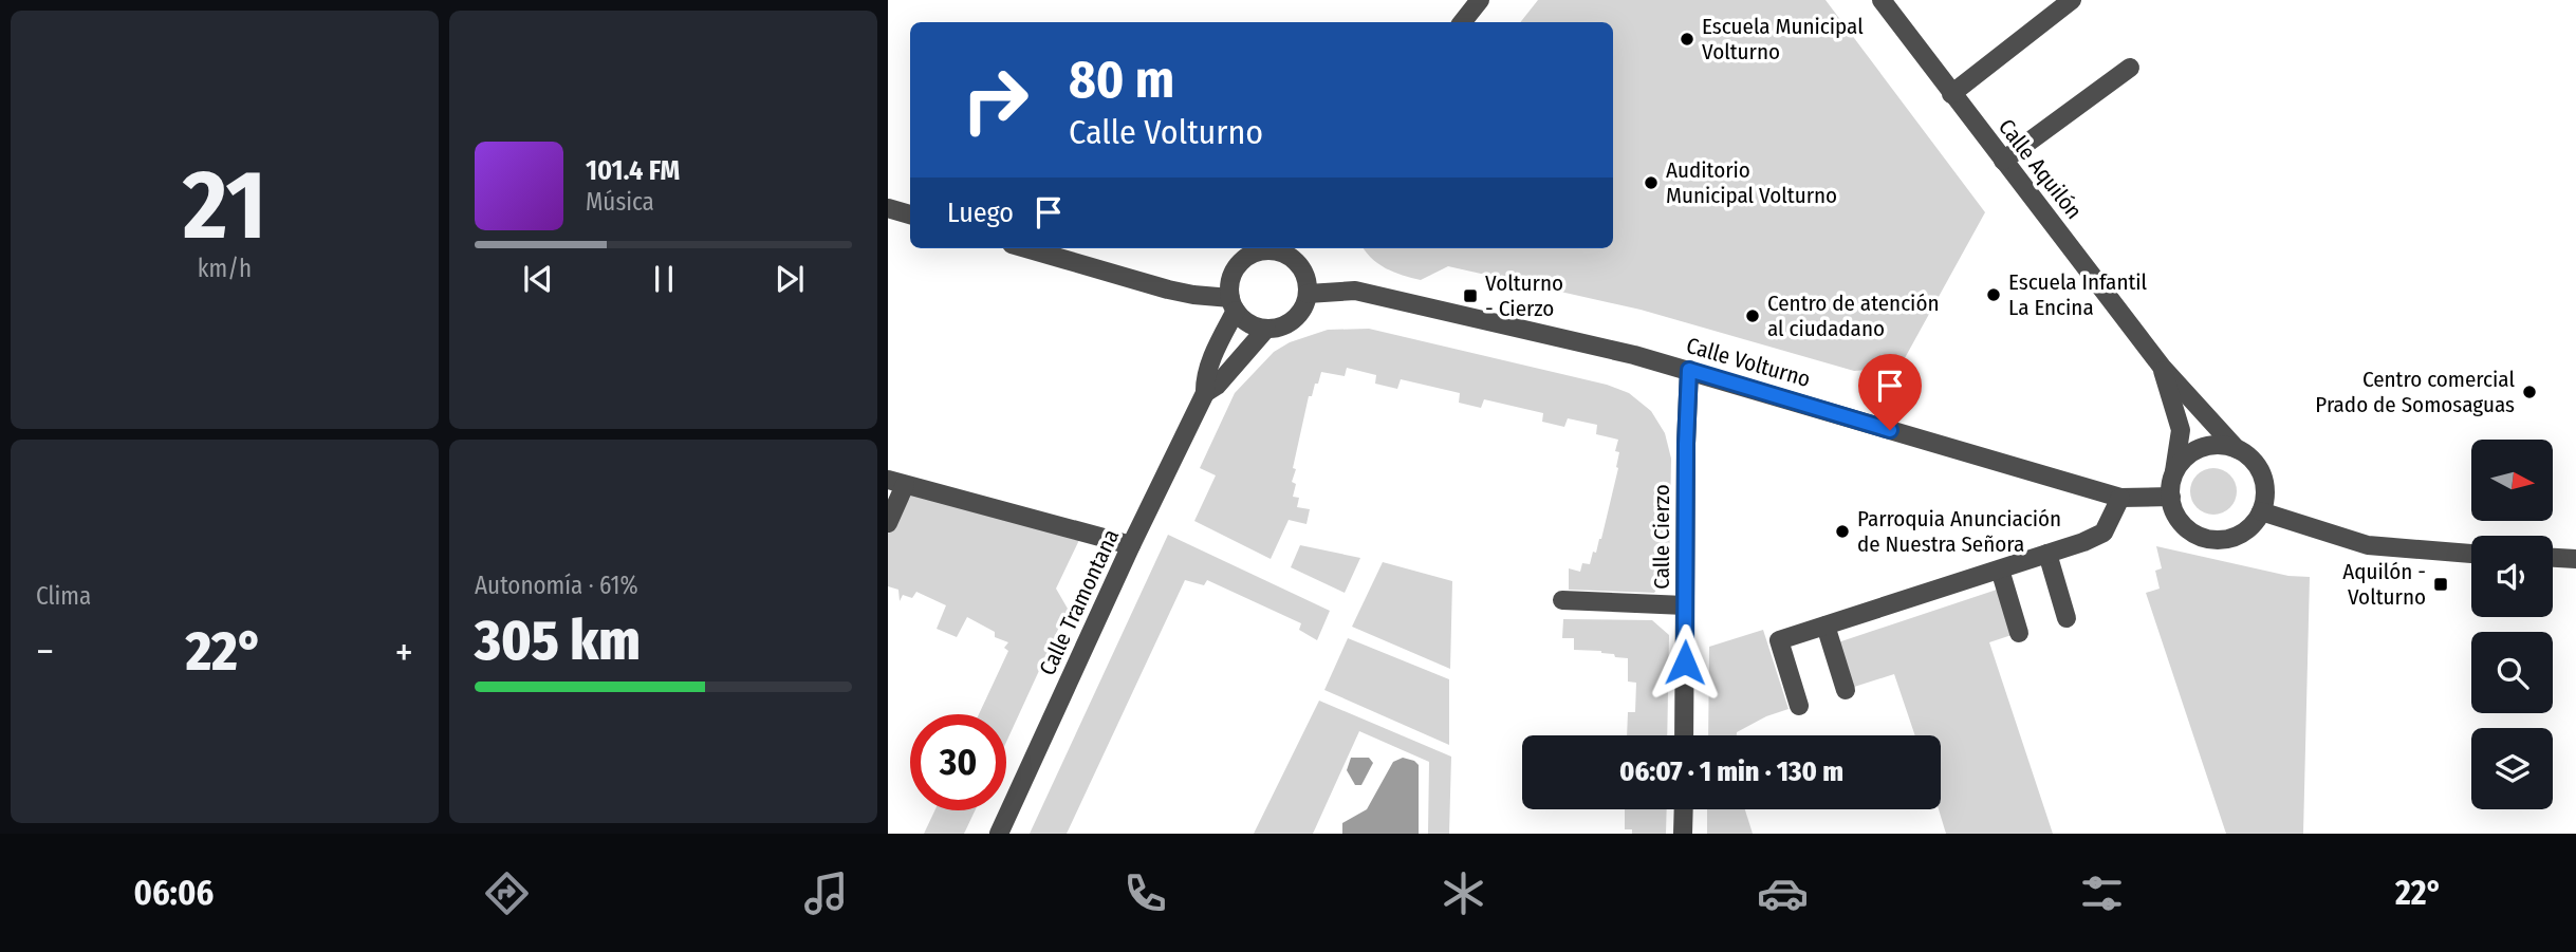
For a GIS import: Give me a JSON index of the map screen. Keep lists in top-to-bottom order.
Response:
{
  "streets": {
    "street": [
      "Calle Aquilón",
      "Calle Volturno",
      "Calle Cierzo",
      "Calle Tramontana"
    ]
  },
  "crossings": [
    ["Calle Aquilón", "Calle Volturno"],
    ["Calle Volturno", "Calle Cierzo"],
    ["Calle Volturno", "Calle Tramontana"]
  ],
  "places": {
    "other": [
      "Escuela Municipal Volturno",
      "Auditorio Municipal Volturno",
      "Escuela Infantil La Encina",
      "Centro de atención al ciudadano",
      "Centro comercial Prado de Somosaguas",
      "Parroquia Anunciación de Nuestra Señora"
    ],
    "transit": ["Volturno - Cierzo", "Aquilón - Volturno"]
  },
  "north": "right",
  "page": {
    "tile": [
      ["21", "km/h"],
      "Clima",
      ["Autonomía · 61%", "305 km"]
    ],
    "turn": ["80 m", "Calle Volturno"],
    "song": ["101.4 FM", "Música"],
    "then": "Luego",
    "heat": ["−", "22°", "+"],
    "limit": "30",
    "trip": "06:07 · 1 min · 130 m",
    "tabs": ["06:06", "22°"]
  }
}
